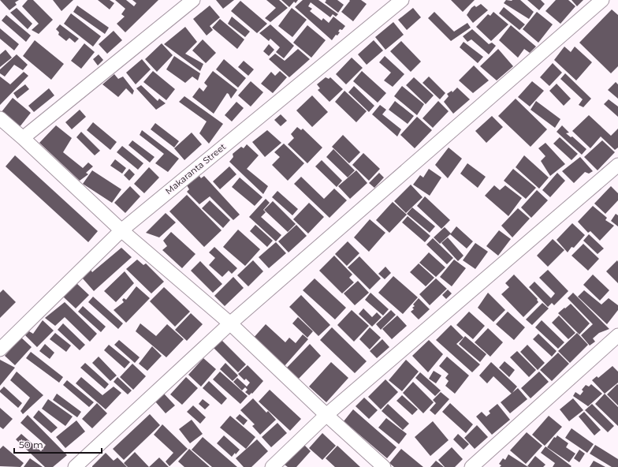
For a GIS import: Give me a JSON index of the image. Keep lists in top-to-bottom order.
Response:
{
  "streets": {
    "street": ["Makaranta Street"]
  },
  "scale_bar": "50 m"
}
